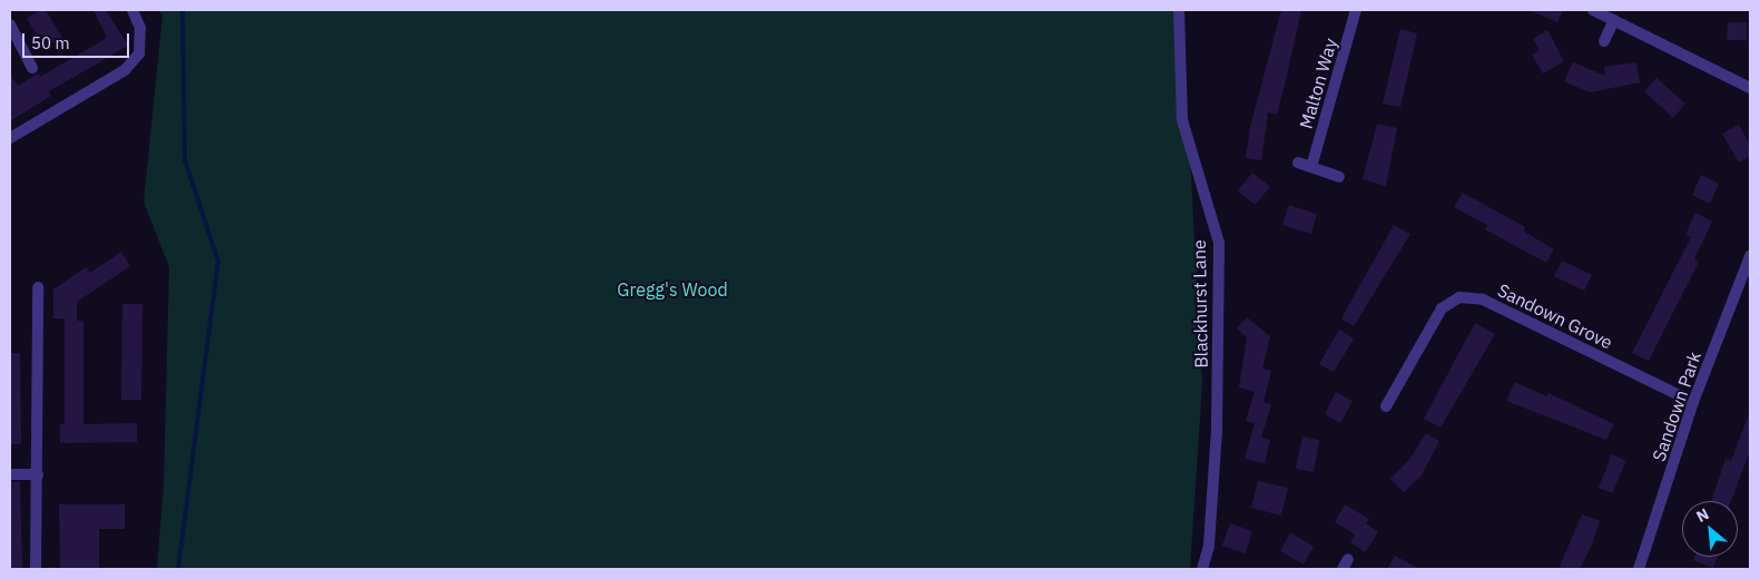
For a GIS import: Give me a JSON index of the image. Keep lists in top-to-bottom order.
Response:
{
  "streets": {
    "street": [
      "Malton Way",
      "Blackhurst Lane",
      "Sandown Grove",
      "Sandown Park"
    ]
  },
  "crossings": [
    ["Sandown Grove", "Sandown Park"]
  ],
  "parks": ["Gregg's Wood"],
  "scale_bar": "50 m",
  "north": "top left"
}
